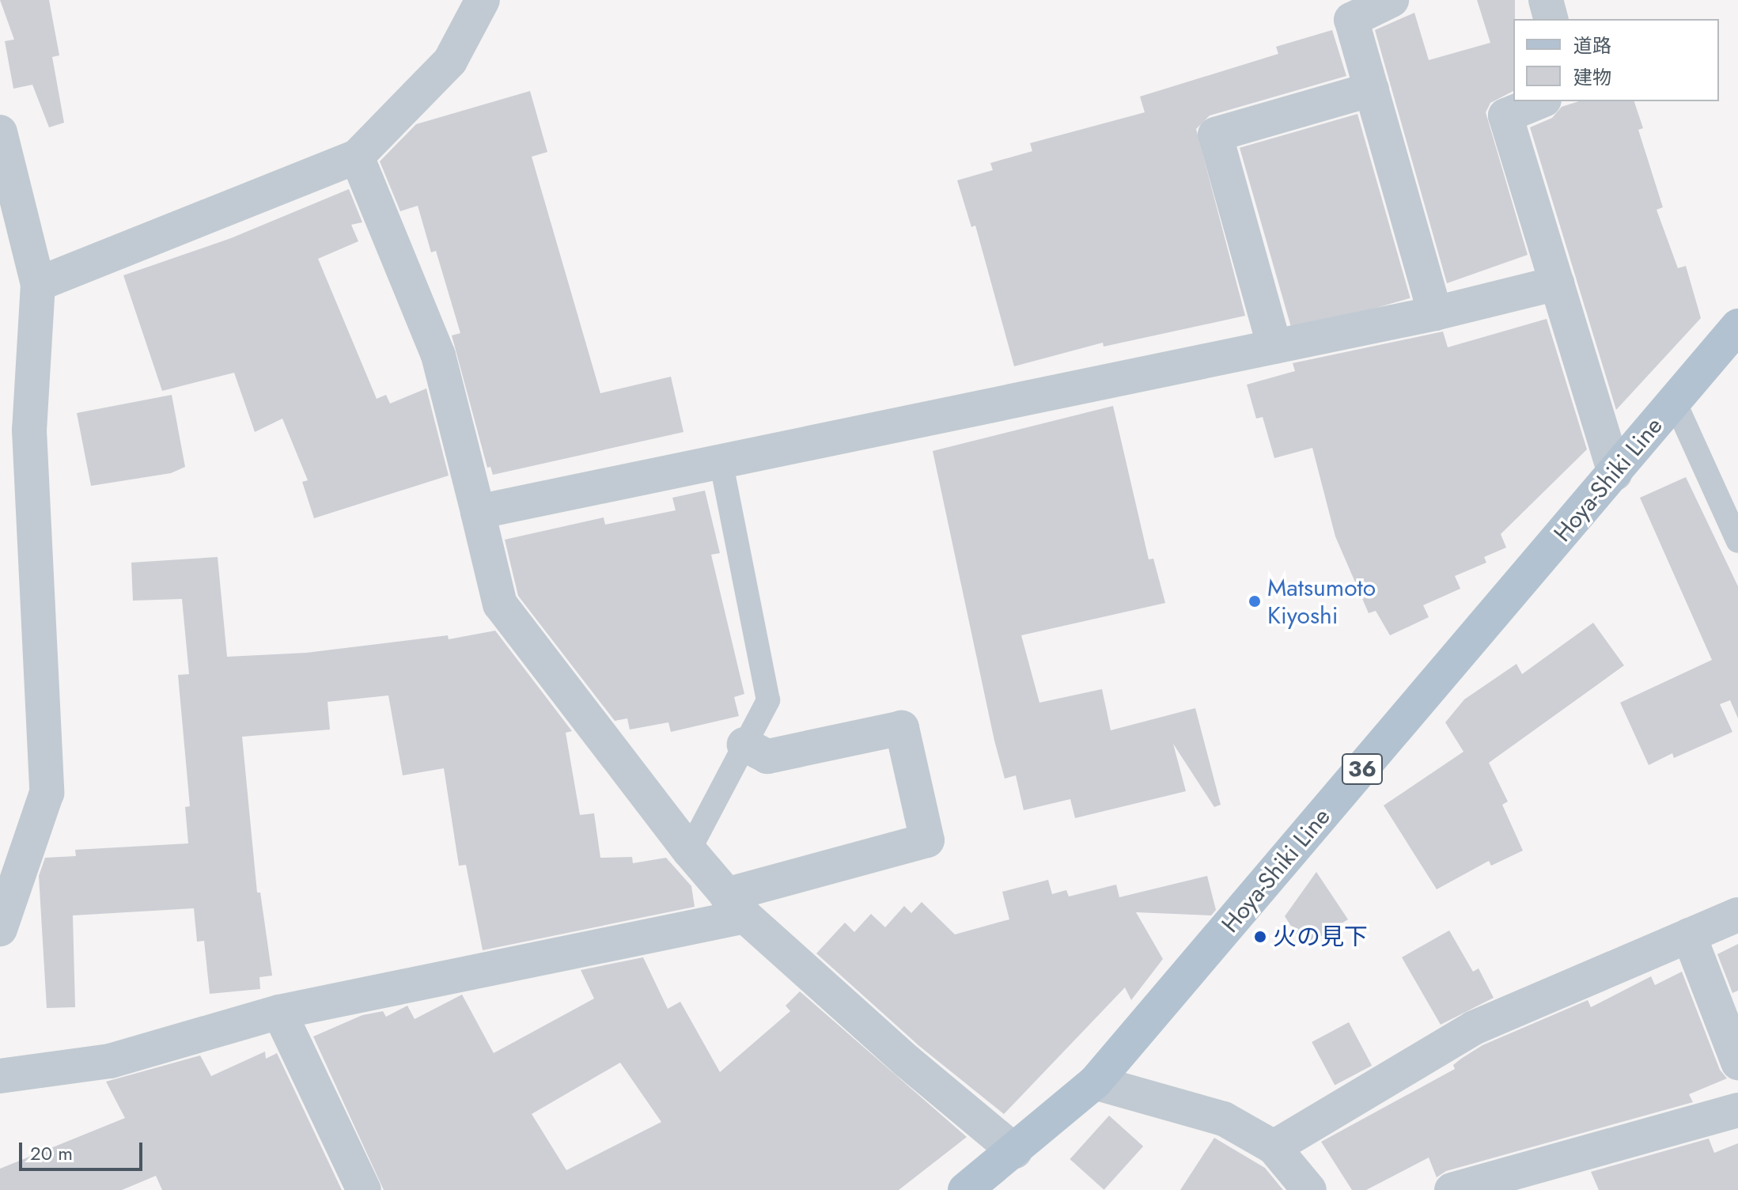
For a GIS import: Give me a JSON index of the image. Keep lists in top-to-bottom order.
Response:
{
  "streets": {
    "main road": ["Hoya-Shiki Line", "36"]
  },
  "places": ["Matsumoto Kiyoshi", "火の見下"],
  "legend": ["道路", "建物"],
  "scale_bar": "20 m"
}
